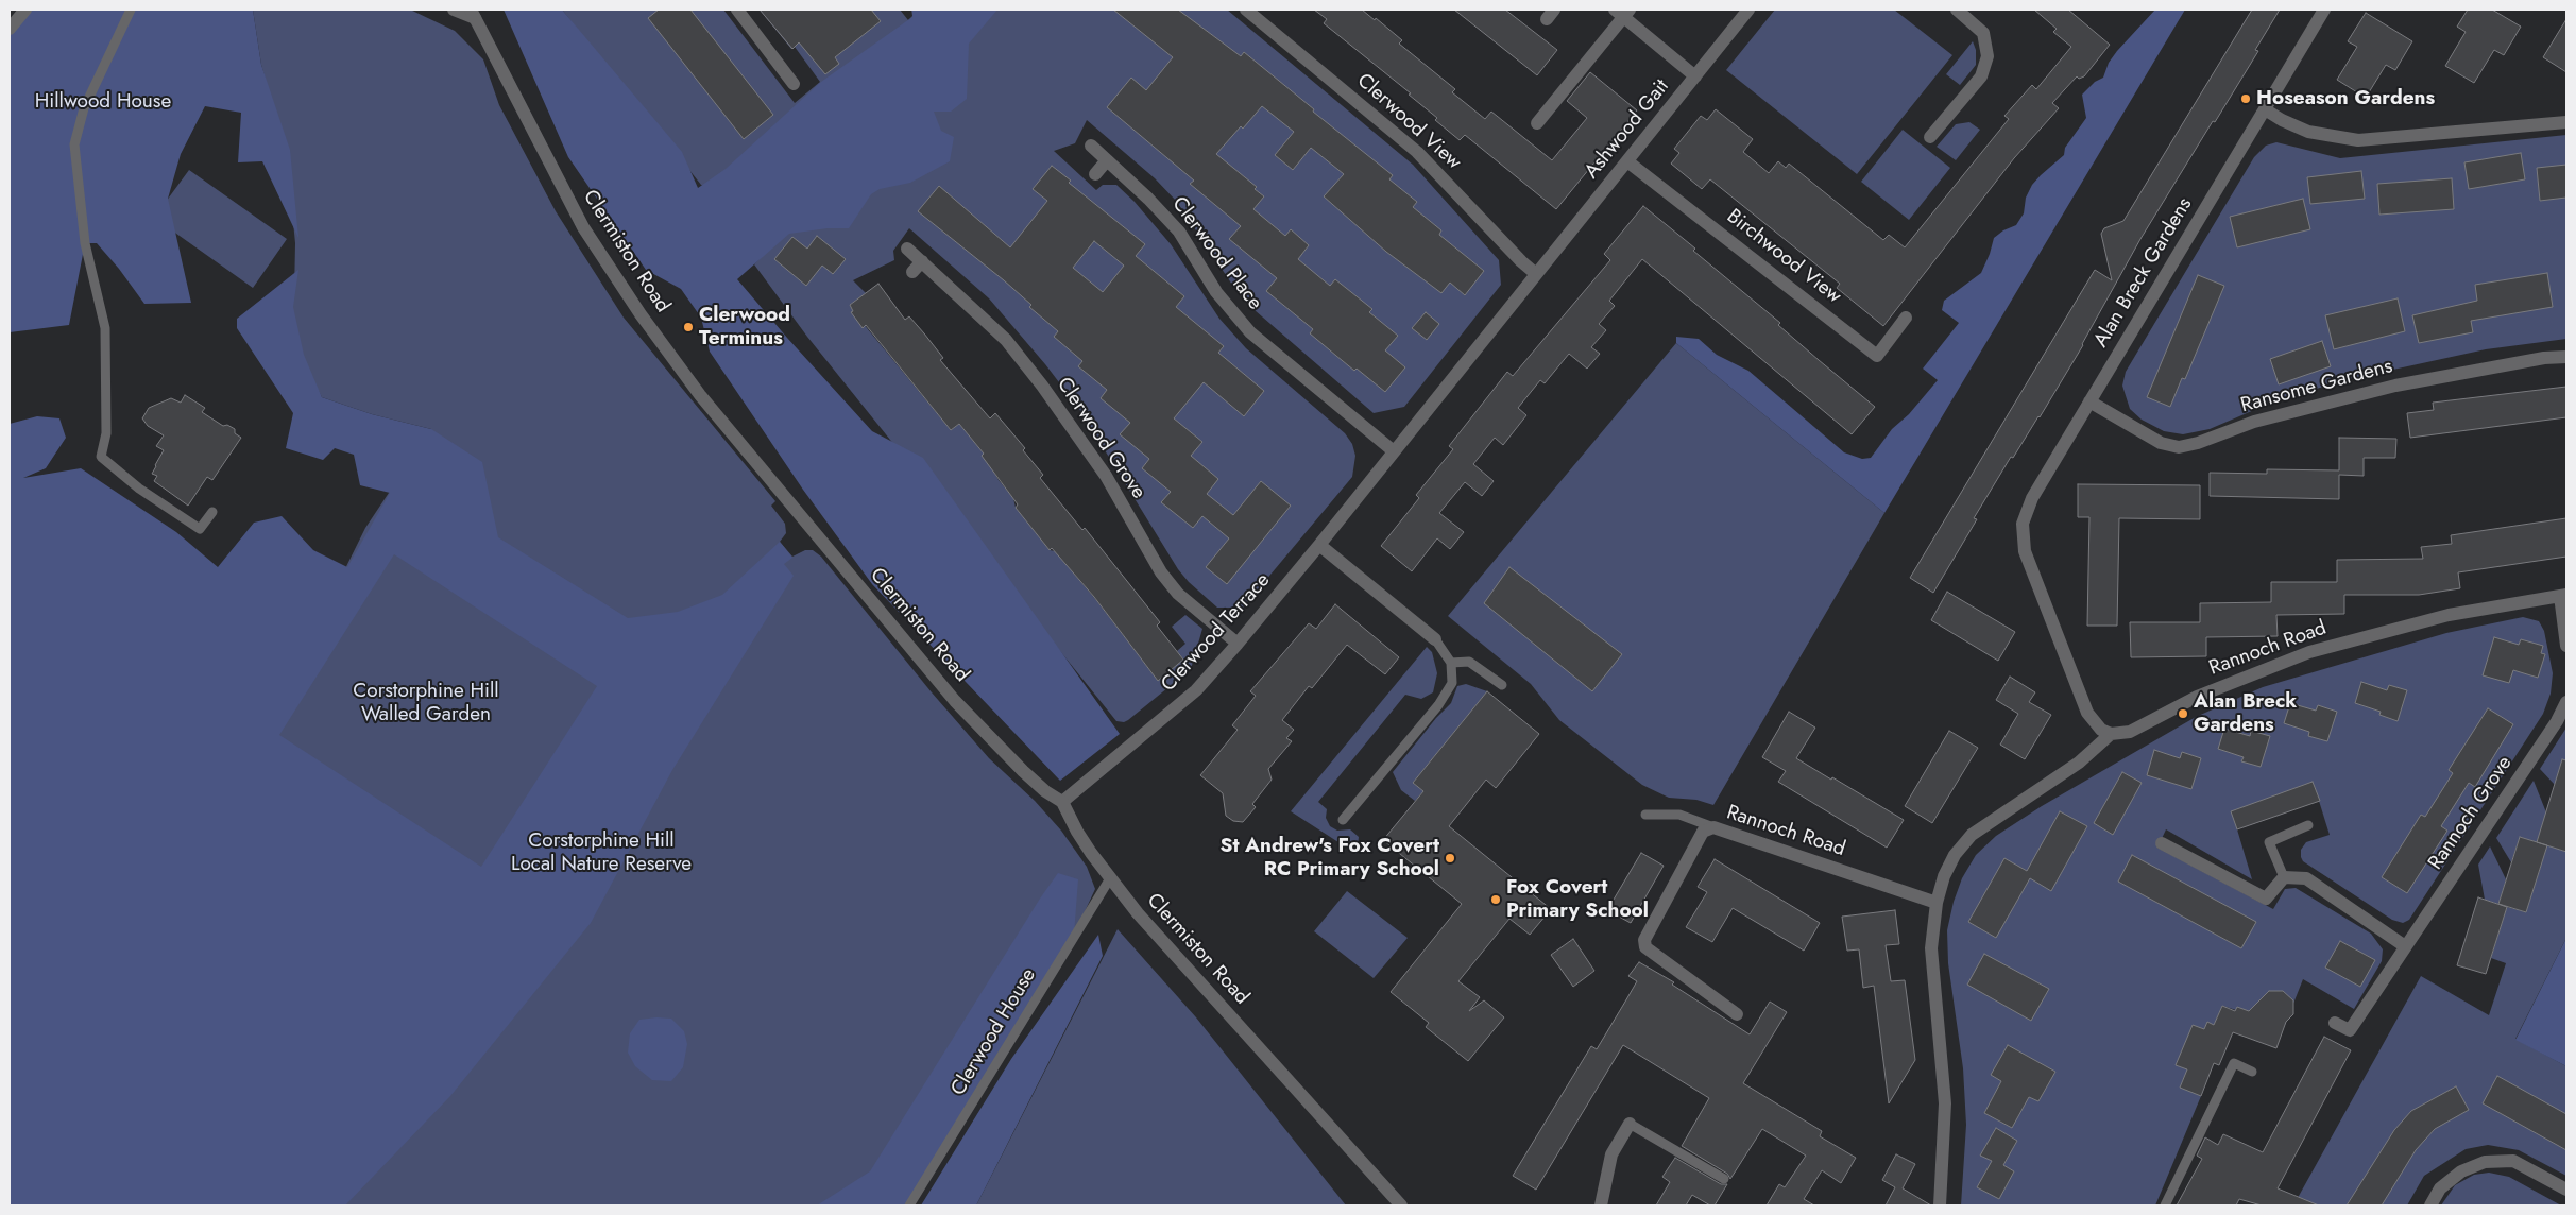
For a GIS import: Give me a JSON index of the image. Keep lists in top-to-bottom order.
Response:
{
  "streets": {
    "street": [
      "Clerwood View",
      "Ashwood Gait",
      "Clermiston Road",
      "Clerwood Place",
      "Birchwood View",
      "Alan Breck Gardens",
      "Ransome Gardens",
      "Clerwood Grove",
      "Clerwood Terrace",
      "Rannoch Road",
      "Rannoch Grove"
    ],
    "lane": ["Clerwood House"]
  },
  "crossings": [
    ["Clerwood View", "Ashwood Gait"],
    ["Clerwood View", "Clerwood Terrace"],
    ["Ashwood Gait", "Birchwood View"],
    ["Ashwood Gait", "Clerwood Terrace"],
    ["Clermiston Road", "Clerwood Terrace"],
    ["Clermiston Road", "Clerwood House"],
    ["Clerwood Place", "Clerwood Terrace"],
    ["Alan Breck Gardens", "Ransome Gardens"],
    ["Alan Breck Gardens", "Rannoch Road"],
    ["Clerwood Grove", "Clerwood Terrace"]
  ],
  "parks": ["Hillwood House", "Corstorphine Hill Walled Garden", "Corstorphine Hill Local Nature Reserve"],
  "places": [
    "Hoseason Gardens",
    "Clerwood Terminus",
    "Alan Breck Gardens",
    "St Andrew's Fox Covert RC Primary School",
    "Fox Covert Primary School"
  ]
}
